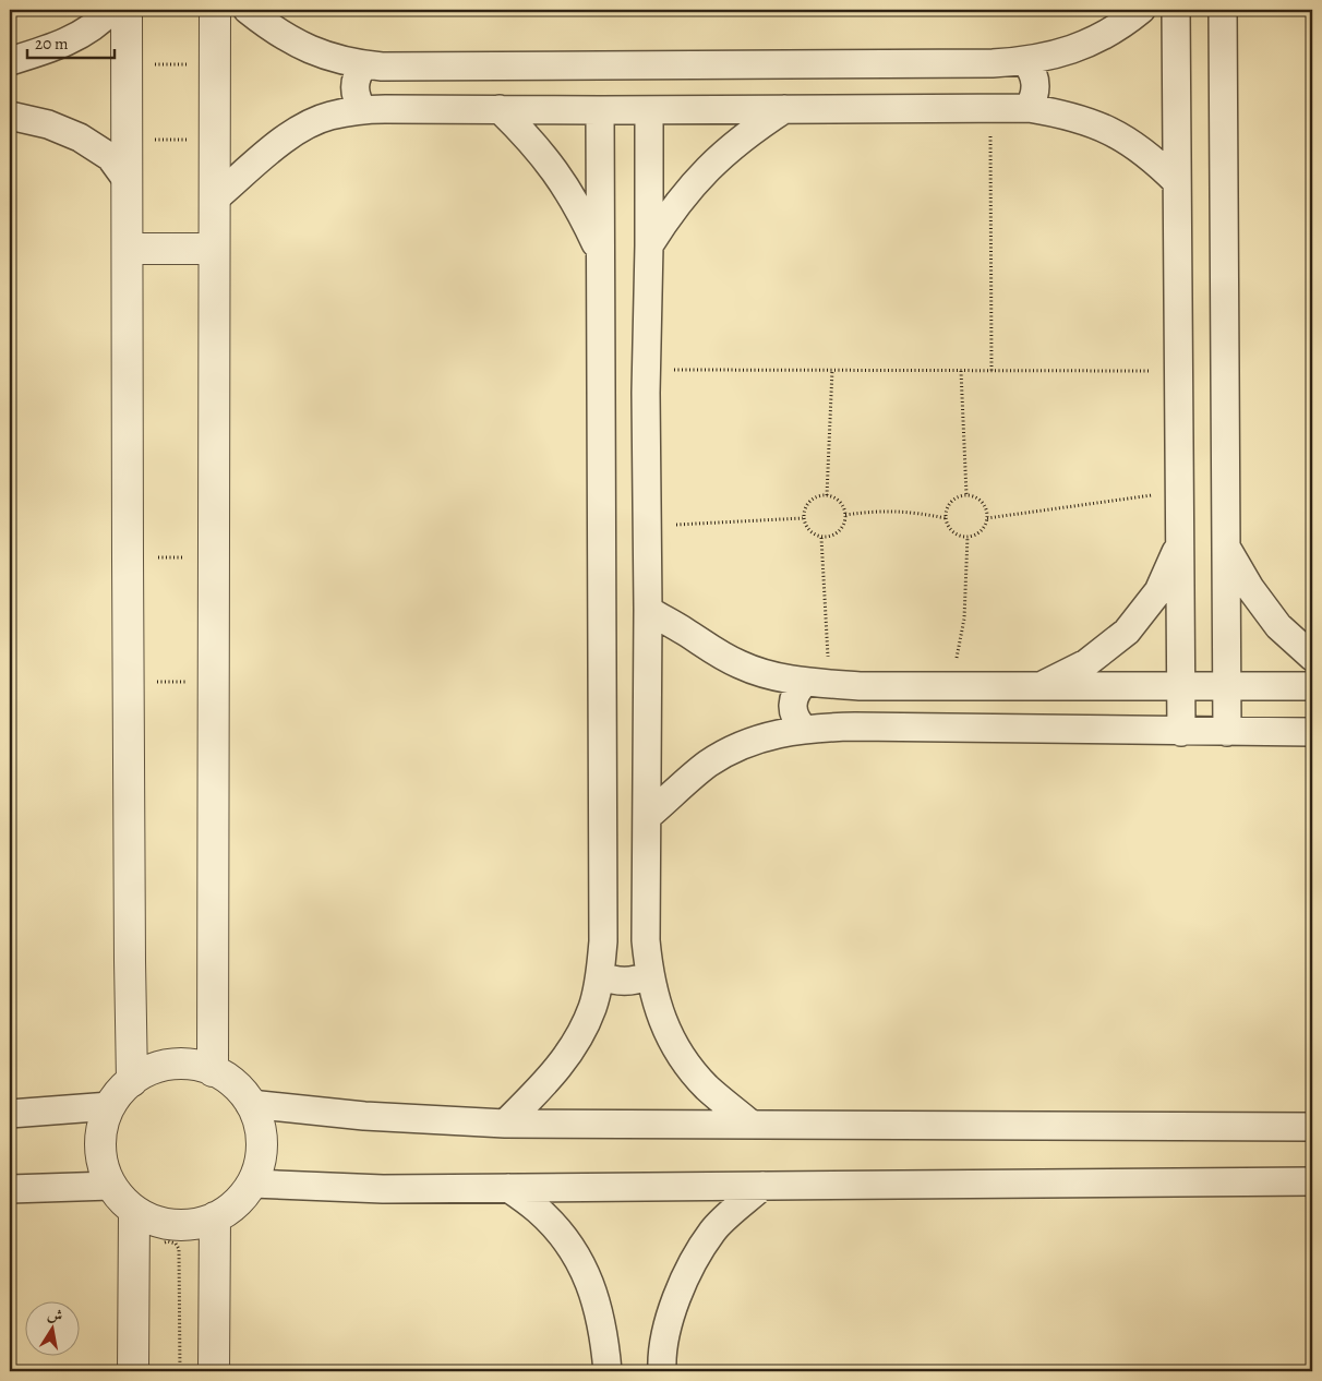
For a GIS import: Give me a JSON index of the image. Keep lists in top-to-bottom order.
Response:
{
  "scale_bar": "20 m",
  "north": "top"
}
